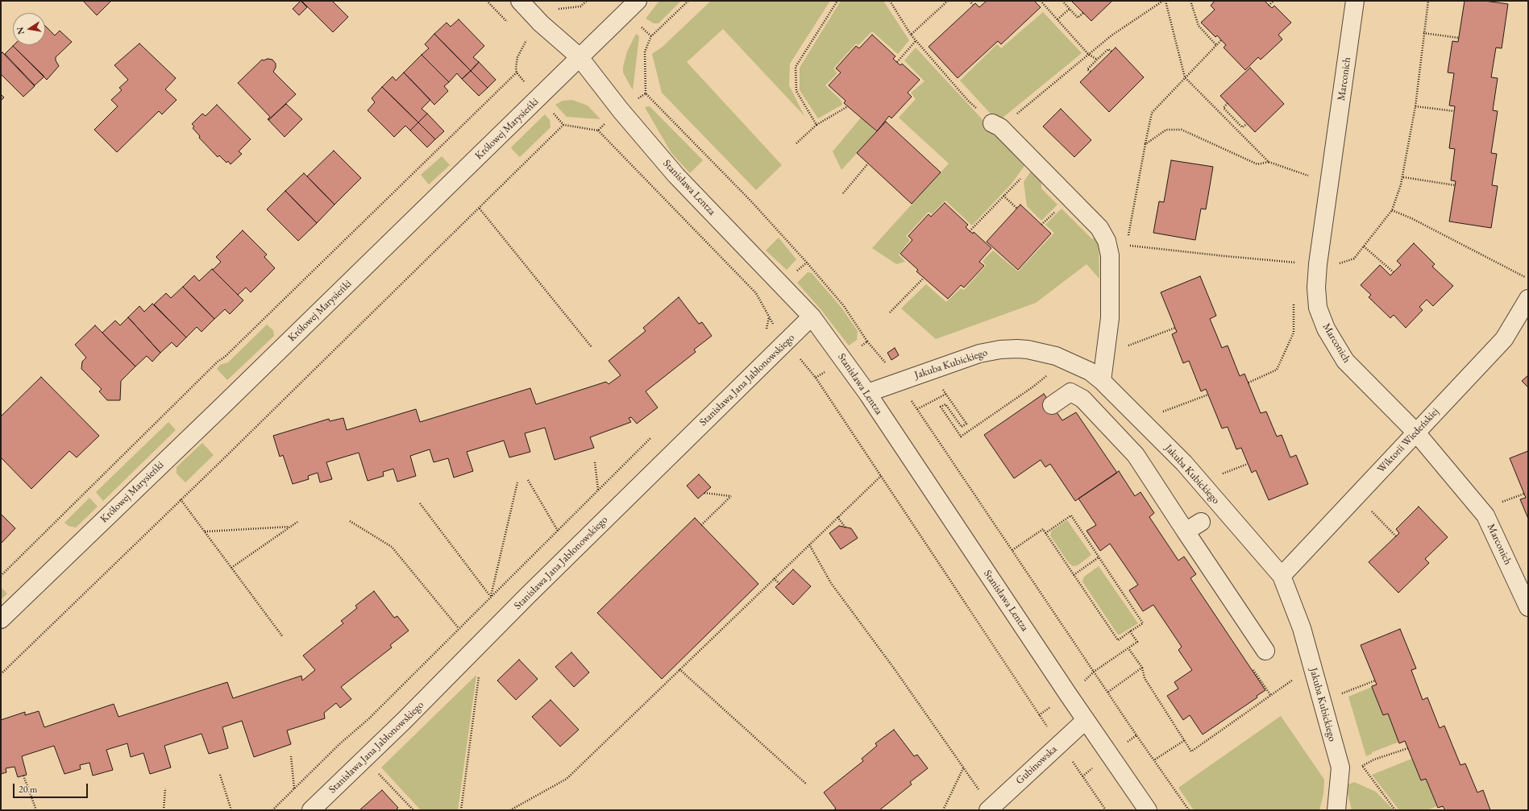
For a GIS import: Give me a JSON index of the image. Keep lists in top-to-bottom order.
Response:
{
  "streets": {
    "street": [
      "Marconich",
      "Królowej Marysieńki",
      "Stanisława Lentza",
      "Jakuba Kubickiego",
      "Stanisława Jana Jabłonowskiego",
      "Wiktorii Wiedeńskiej",
      "Gubinowska"
    ]
  },
  "crossings": [
    ["Marconich", "Wiktorii Wiedeńskiej"],
    ["Królowej Marysieńki", "Stanisława Lentza"],
    ["Stanisława Lentza", "Jakuba Kubickiego"],
    ["Stanisława Lentza", "Stanisława Jana Jabłonowskiego"],
    ["Stanisława Lentza", "Gubinowska"],
    ["Jakuba Kubickiego", "Wiktorii Wiedeńskiej"]
  ],
  "scale_bar": "20 m",
  "north": "left"
}
